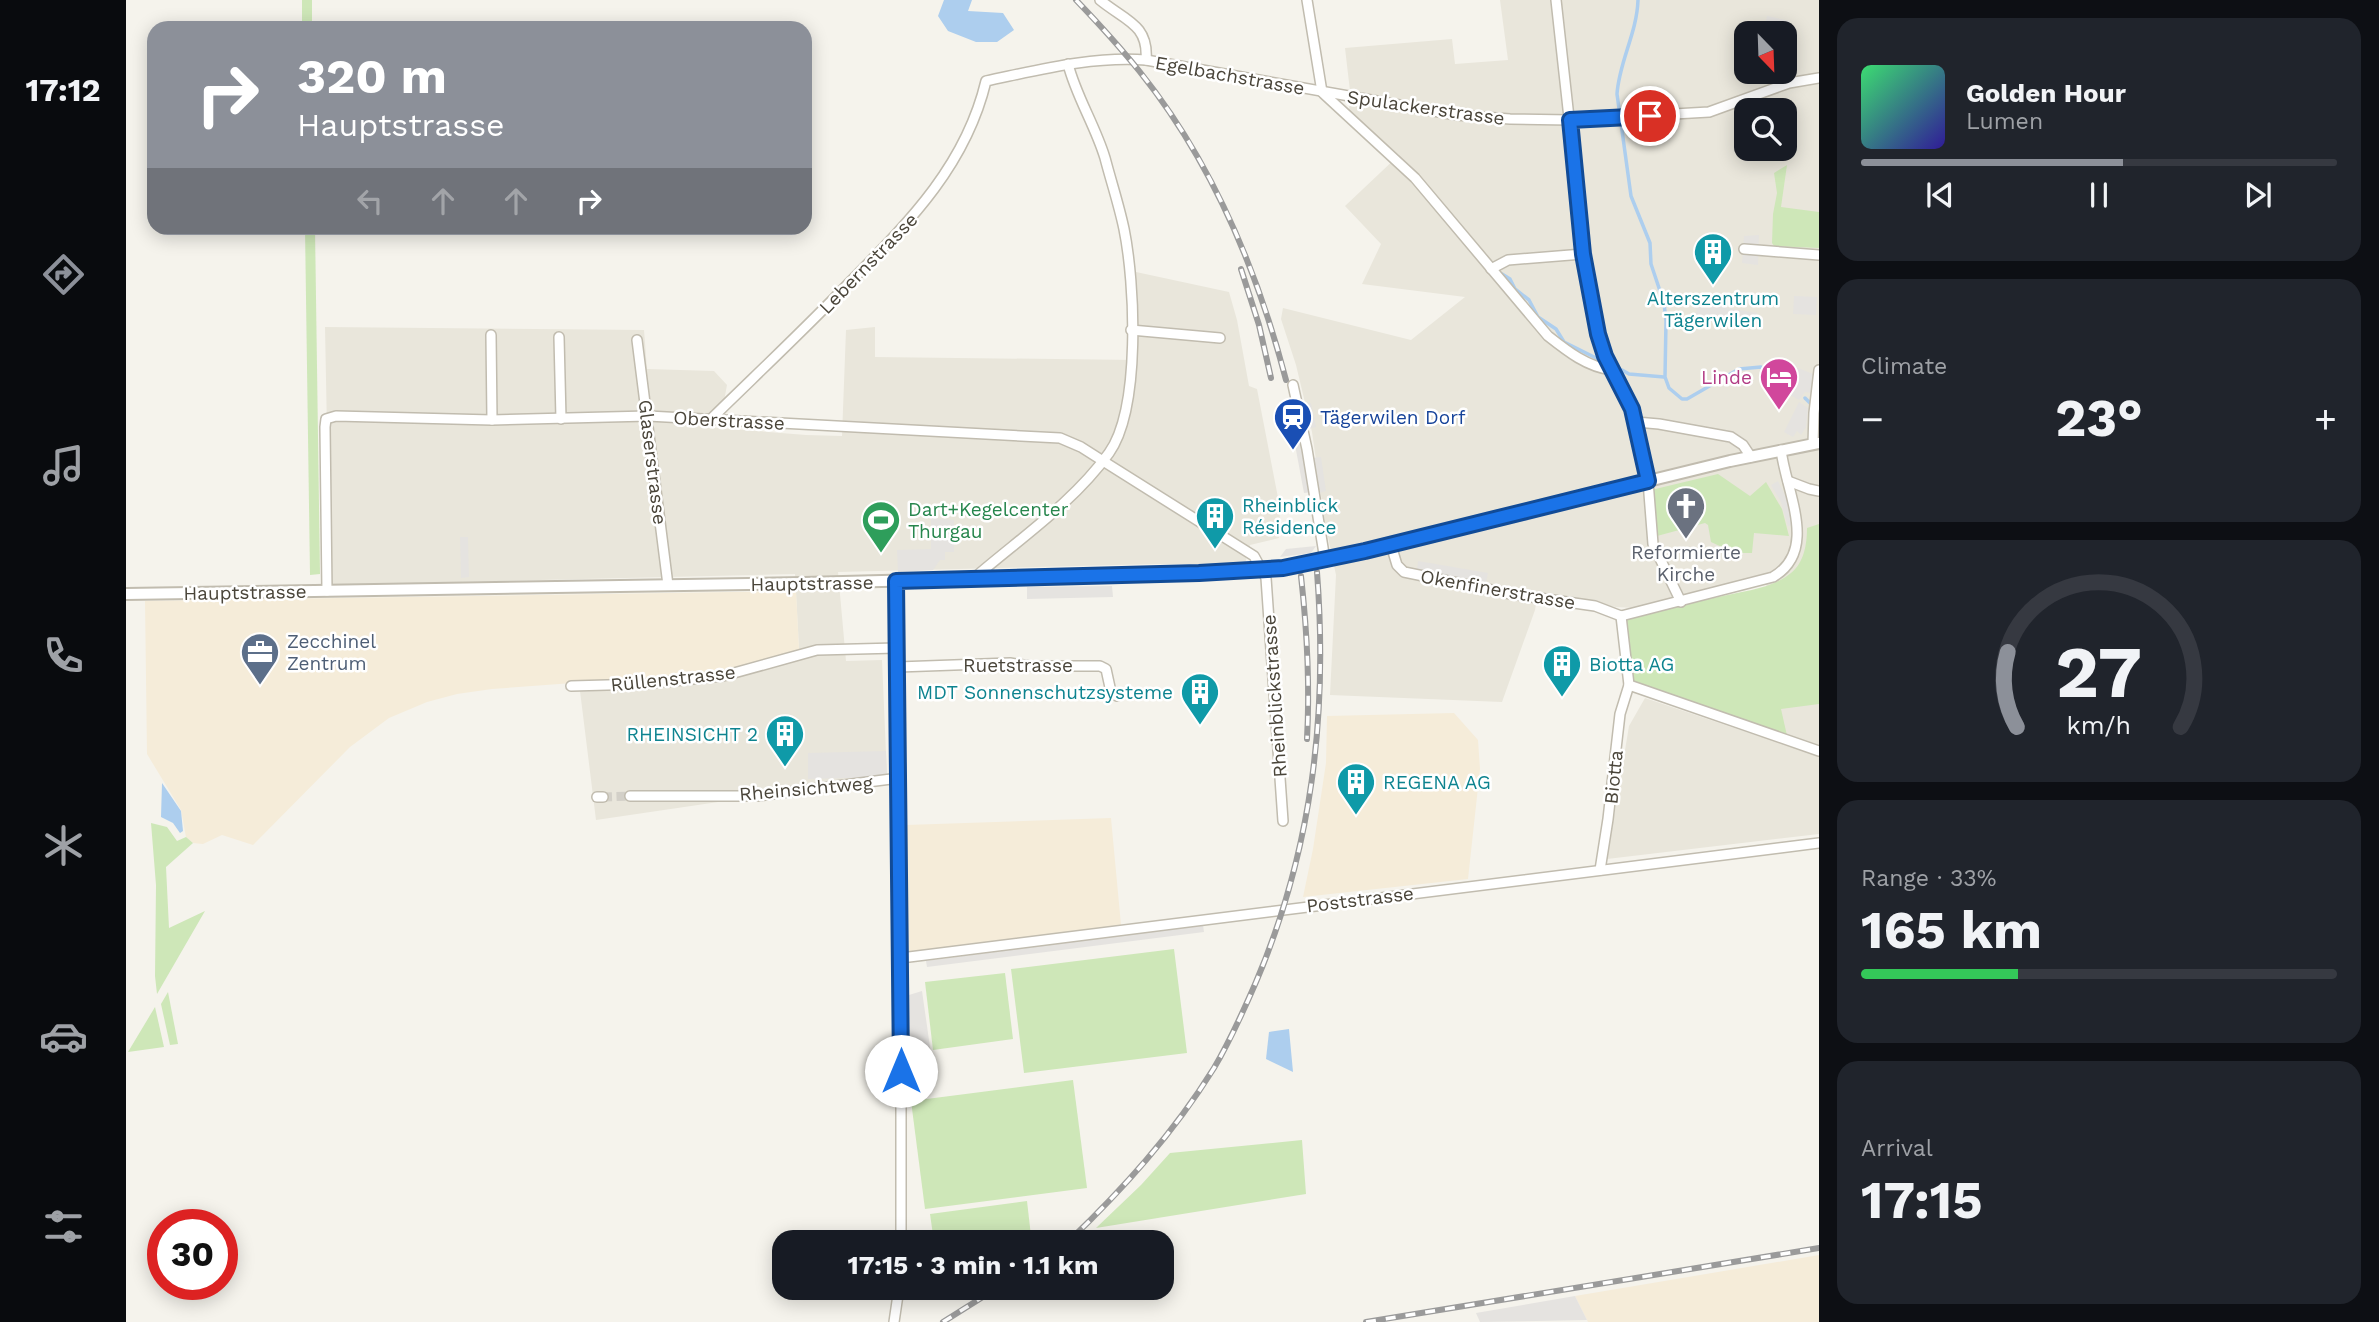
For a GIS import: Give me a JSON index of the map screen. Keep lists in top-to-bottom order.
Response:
{
  "streets": {
    "street": [
      "Egelbachstrasse",
      "Spulackerstrasse",
      "Lebernstrasse",
      "Oberstrasse",
      "Glaserstrasse",
      "Hauptstrasse",
      "Okenfinerstrasse",
      "Ruetstrasse",
      "Rüllenstrasse",
      "Rheinblickstrasse",
      "Biotta",
      "Rheinsichtweg",
      "Poststrasse"
    ]
  },
  "crossings": [
    ["Egelbachstrasse", "Spulackerstrasse"],
    ["Egelbachstrasse", "Lebernstrasse"],
    ["Lebernstrasse", "Oberstrasse"],
    ["Oberstrasse", "Glaserstrasse"],
    ["Oberstrasse", "Hauptstrasse"],
    ["Oberstrasse", "Rheinblickstrasse"],
    ["Glaserstrasse", "Hauptstrasse"],
    ["Hauptstrasse", "Okenfinerstrasse"],
    ["Hauptstrasse", "Rheinblickstrasse"],
    ["Biotta", "Poststrasse"]
  ],
  "places": {
    "building": [
      "Alterszentrum Tägerwilen",
      "Rheinblick Résidence",
      "Biotta AG",
      "MDT Sonnenschutzsysteme",
      "RHEINSICHT 2",
      "REGENA AG"
    ],
    "hotel": ["Linde"],
    "station": ["Tägerwilen Dorf"],
    "church": ["Reformierte Kirche"],
    "sports": ["Dart+Kegelcenter Thurgau"],
    "office": ["Zecchinel Zentrum"]
  },
  "north": "bottom right",
  "page": {
    "tabs": "17:12",
    "turn": ["320 m", "Hauptstrasse"],
    "song": ["Golden Hour", "Lumen"],
    "tile": [
      "Climate",
      ["Range · 33%", "165 km"],
      ["Arrival", "17:15"]
    ],
    "heat": ["−", "23°", "+"],
    "limit": "30",
    "trip": "17:15 · 3 min · 1.1 km",
    "gauge": ["27", "km/h"]
  }
}
